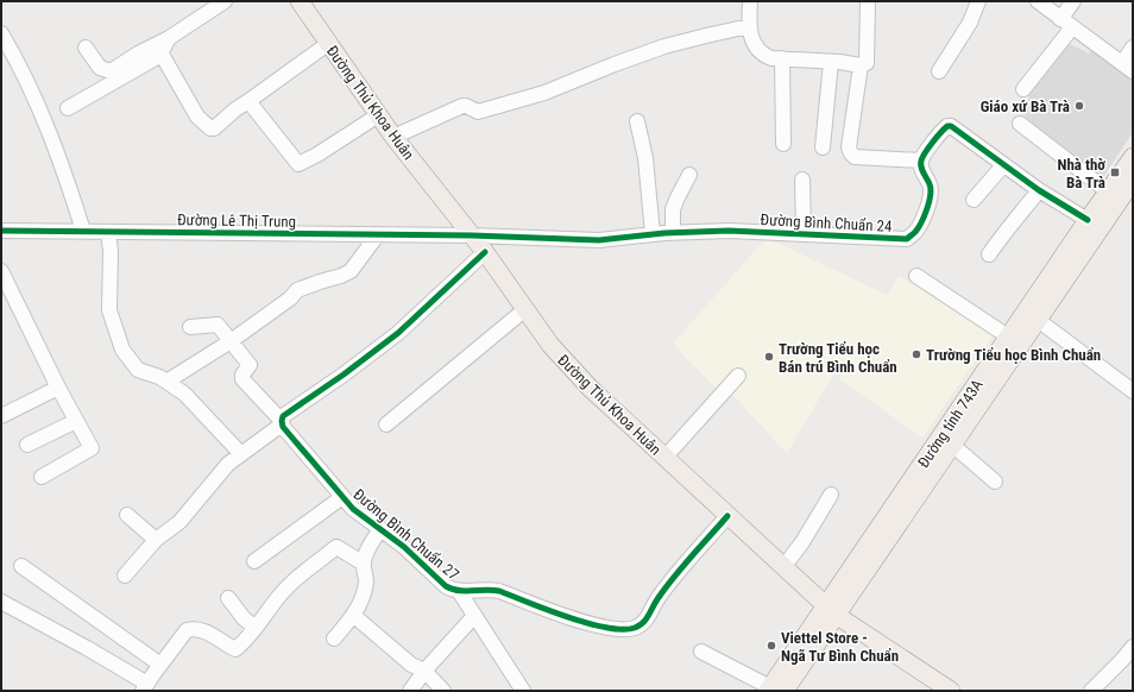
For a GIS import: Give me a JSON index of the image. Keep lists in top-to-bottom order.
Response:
{
  "streets": {
    "main road": ["Đường Thủ Khoa Huân", "Đường tỉnh 743A"],
    "street": ["Đường Lê Thị Trung", "Đường Bình Chuẩn 24", "Đường Bình Chuẩn 27"]
  },
  "crossings": [
    ["Đường Thủ Khoa Huân", "Đường Lê Thị Trung"],
    ["Đường Thủ Khoa Huân", "Đường Bình Chuẩn 24"],
    ["Đường Thủ Khoa Huân", "Đường tỉnh 743A"],
    ["Đường Thủ Khoa Huân", "Đường Bình Chuẩn 27"],
    ["Đường Lê Thị Trung", "Đường Bình Chuẩn 24"]
  ],
  "places": {
    "other": [
      "Giáo xứ Bà Trà",
      "Trường Tiểu học Bình Chuẩn",
      "Trường Tiểu học Bán trú Bình Chuẩn",
      "Viettel Store - Ngã Tư Bình Chuẩn"
    ],
    "transit": ["Nhà thờ Bà Trà"]
  }
}
